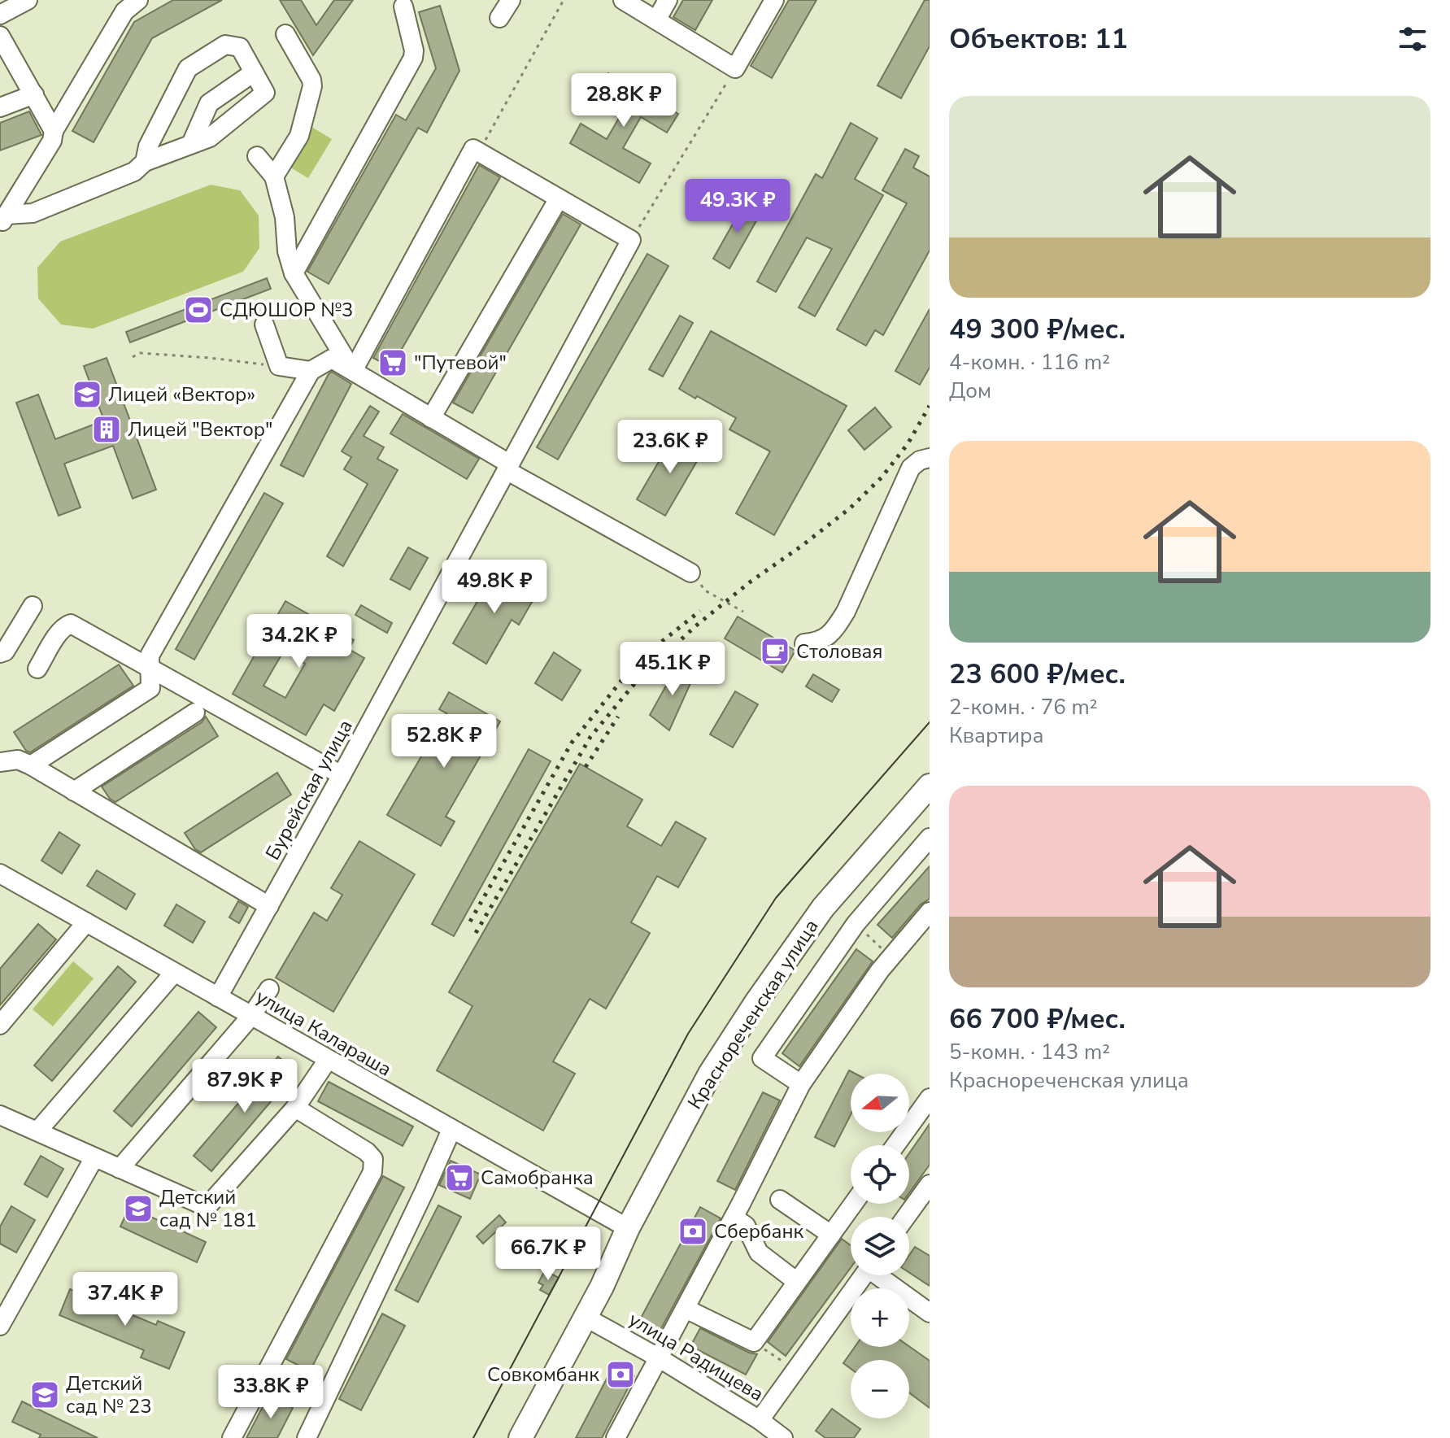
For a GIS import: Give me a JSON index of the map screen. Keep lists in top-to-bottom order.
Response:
{
  "streets": {
    "main road": ["Краснореченская улица"],
    "street": ["Бурейская улица", "улица Калараша", "улица Радищева"]
  },
  "crossings": [
    ["Бурейская улица", "улица Калараша"],
    ["Краснореченская улица", "улица Калараша"],
    ["Краснореченская улица", "улица Радищева"]
  ],
  "places": {
    "sports": ["СДЮШОР №3"],
    "supermarket": ["\"Путевой\"", "Самобранка"],
    "school or university": ["Лицей «Вектор»", "Детский сад № 181", "Детский сад № 23"],
    "building": ["Лицей \"Вектор\""],
    "cafe": ["Столовая"],
    "bank": ["Сбербанк", "Совкомбанк"]
  },
  "north": "left",
  "page": {
    "heading": "Объектов: 11",
    "price": [
      "28.8K ₽",
      "49.3K ₽",
      "23.6K ₽",
      "49.8K ₽",
      "34.2K ₽",
      "45.1K ₽",
      "52.8K ₽",
      "87.9K ₽",
      "66.7K ₽",
      "37.4K ₽",
      "33.8K ₽"
    ],
    "list": [
      {
        "name": "49 300 ₽/мес.",
        "note": "4-комн. · 116 m² · Дом"
      },
      {
        "name": "23 600 ₽/мес.",
        "note": "2-комн. · 76 m² · Квартира"
      },
      {
        "name": "66 700 ₽/мес.",
        "note": "5-комн. · 143 m² · Краснореченская улица"
      }
    ],
    "map_buttons": ["+", "−"]
  }
}
